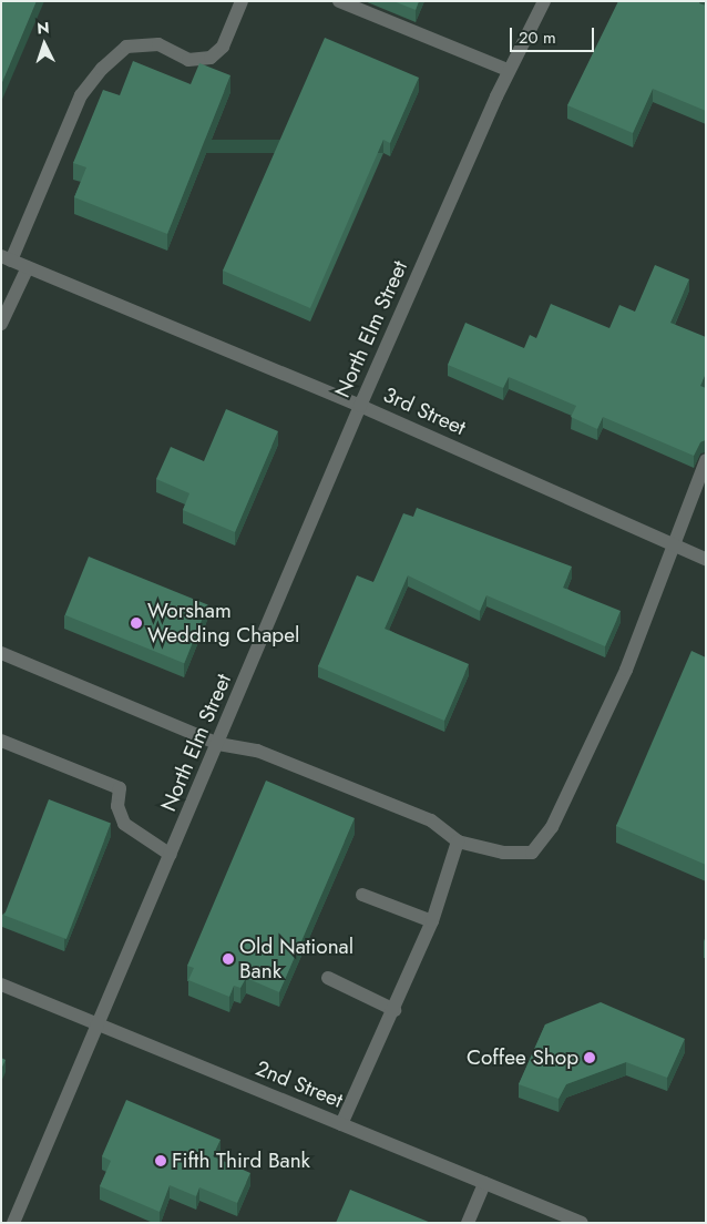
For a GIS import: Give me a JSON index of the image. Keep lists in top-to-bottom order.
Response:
{
  "streets": {
    "street": ["North Elm Street", "3rd Street", "2nd Street"]
  },
  "crossings": [
    ["North Elm Street", "3rd Street"],
    ["North Elm Street", "2nd Street"]
  ],
  "places": [
    "Worsham Wedding Chapel",
    "Old National Bank",
    "Coffee Shop",
    "Fifth Third Bank"
  ],
  "scale_bar": "20 m",
  "north": "top"
}
